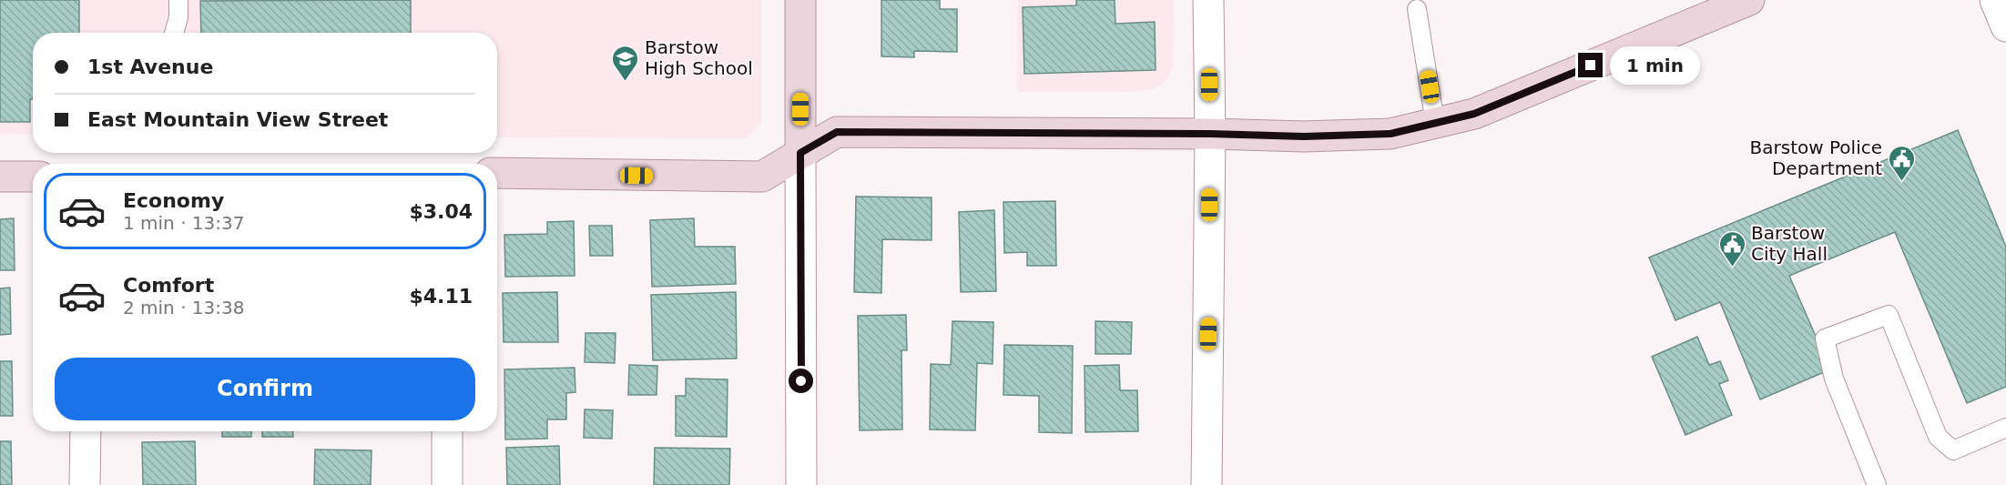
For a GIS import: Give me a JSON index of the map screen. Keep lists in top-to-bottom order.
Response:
{
  "places": {
    "school or university": ["Barstow High School"],
    "public building": ["Barstow Police Department", "Barstow City Hall"]
  },
  "page": {
    "banner": ["1st Avenue", "East Mountain View Street"],
    "bubble": "1 min",
    "list": [
      {
        "name": "Economy",
        "note": "1 min · 13:37",
        "value": "$3.04"
      },
      {
        "name": "Comfort",
        "note": "2 min · 13:38",
        "value": "$4.11"
      }
    ],
    "buttons": "Confirm"
  }
}
